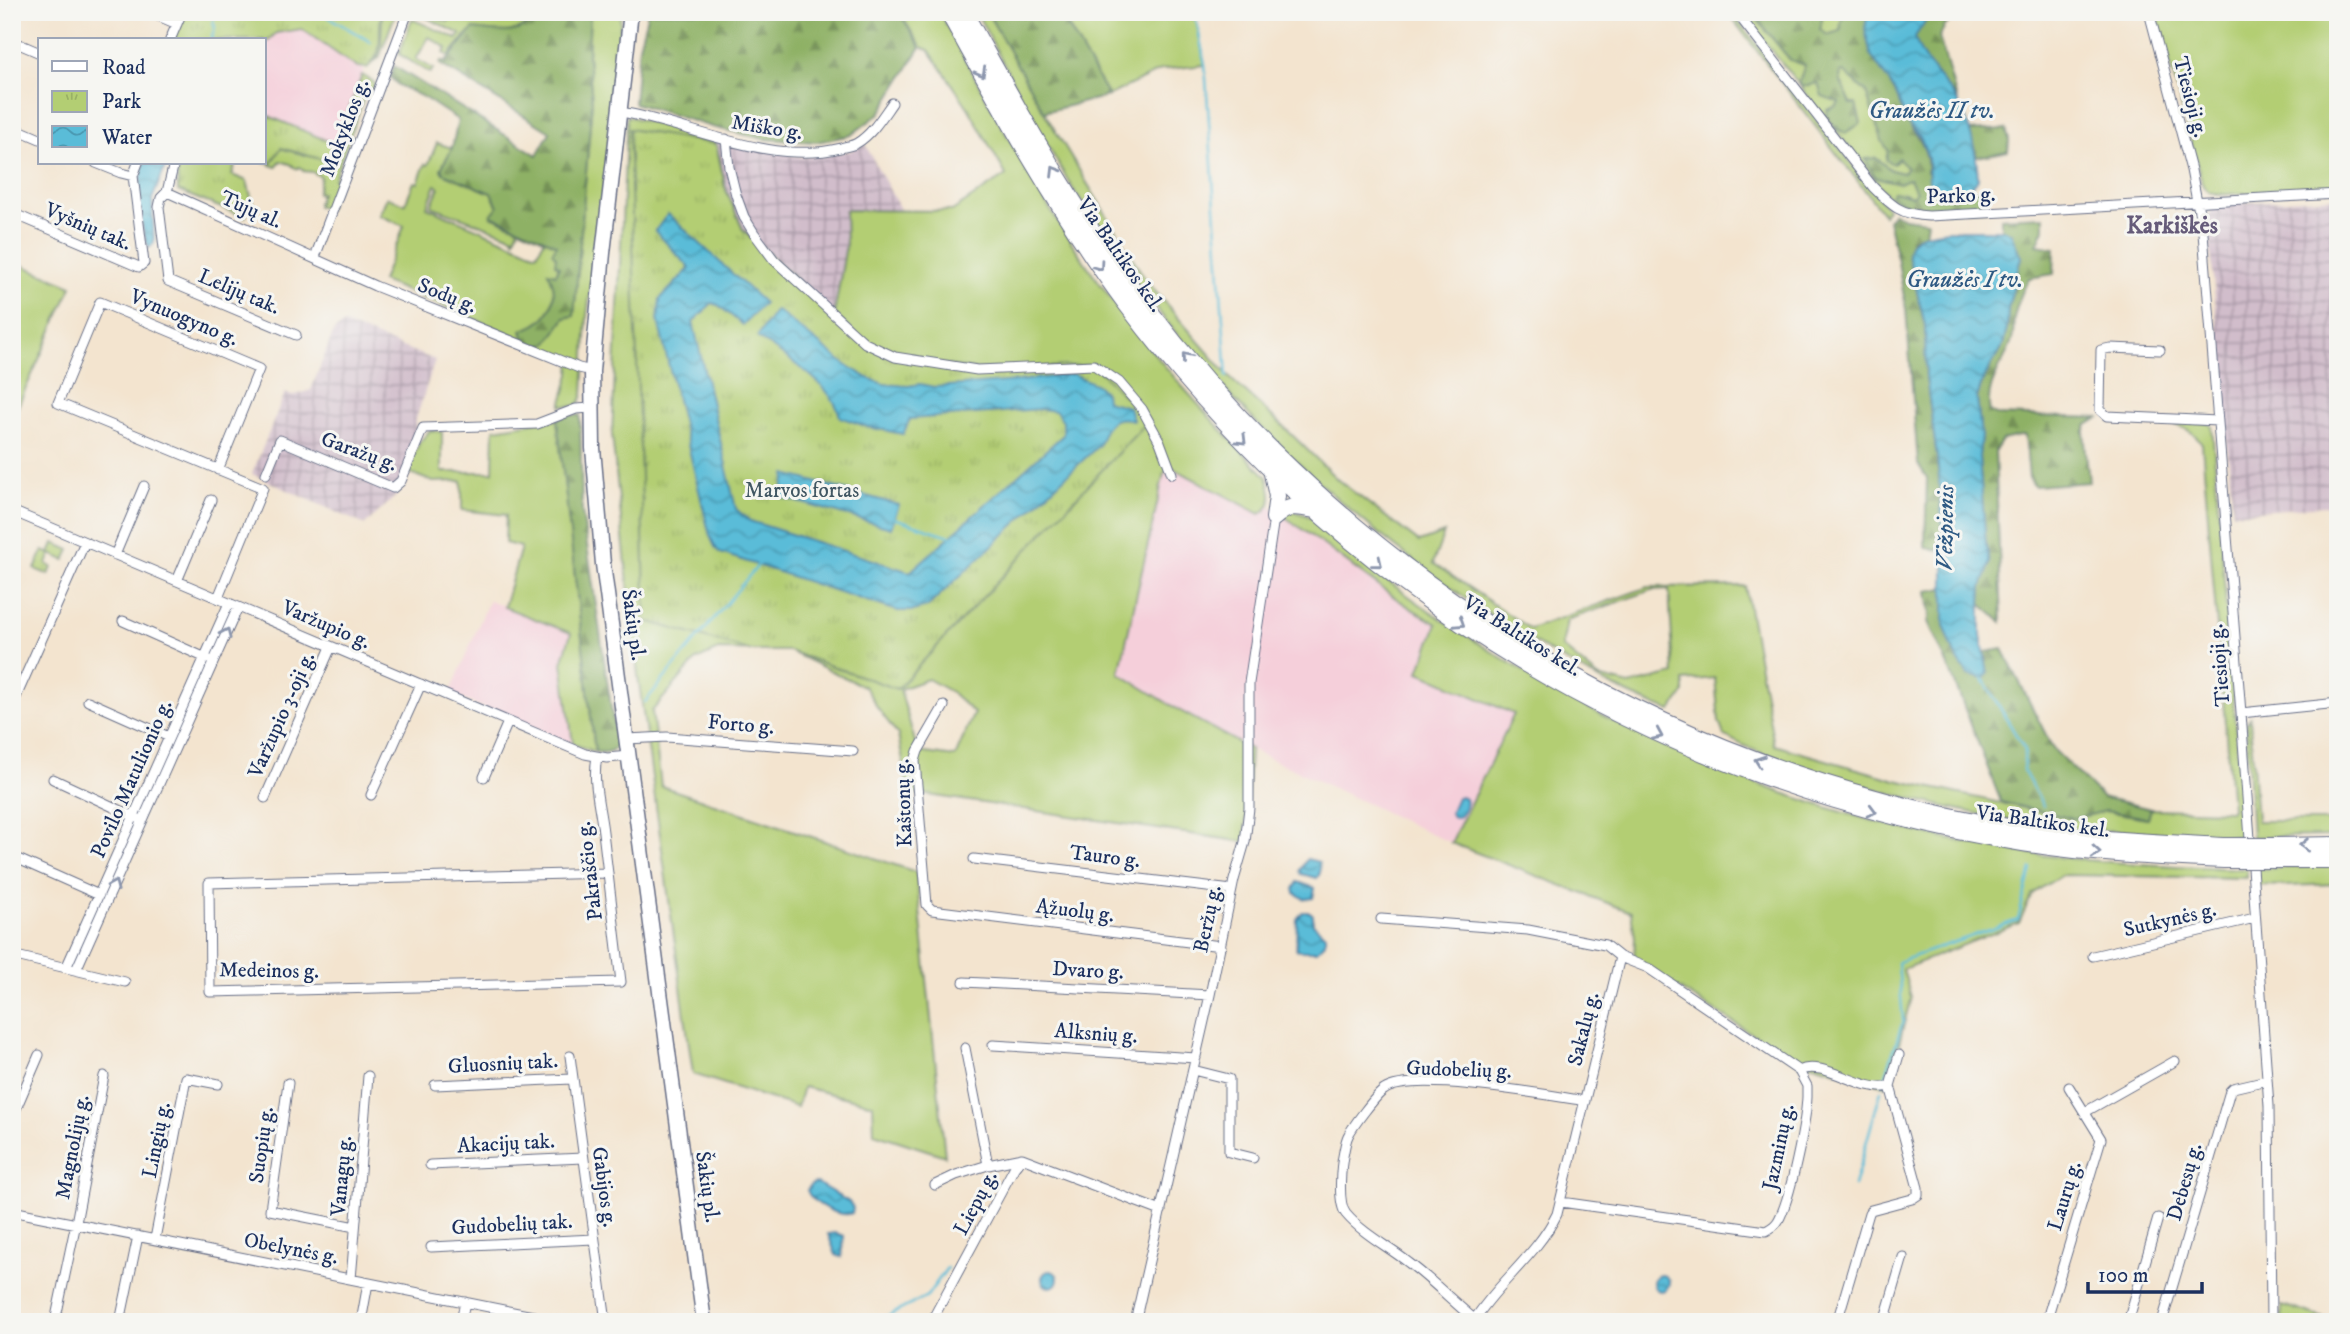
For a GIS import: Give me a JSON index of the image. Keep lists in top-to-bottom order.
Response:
{
  "streets": {
    "highway": ["Via Baltikos kel."],
    "main road": ["Šakių pl."],
    "street": [
      "Tiesioji g.",
      "Mokyklos g.",
      "Miško g.",
      "Parko g.",
      "Tujų al.",
      "Vyšnių tak.",
      "Lelijų tak.",
      "Sodų g.",
      "Vynuogyno g.",
      "Garažų g.",
      "Varžupio g.",
      "Varžupio 3-oji g.",
      "Forto g.",
      "Povilo Matulionio g.",
      "Kaštonų g.",
      "Tauro g.",
      "Pakraščio g.",
      "Ąžuolų g.",
      "Beržų g.",
      "Sutkynės g.",
      "Medeinos g.",
      "Dvaro g.",
      "Sakalų g.",
      "Alksnių g.",
      "Gluosnių tak.",
      "Gudobelių g.",
      "Lingių g.",
      "Akacijų tak.",
      "Suopių g.",
      "Magnolijų g.",
      "Jazminų g.",
      "Vanagų g.",
      "Debesų g.",
      "Gabijos g.",
      "Laurų g.",
      "Liepų g.",
      "Gudobelių tak.",
      "Obelynės g."
    ]
  },
  "crossings": [
    ["Tiesioji g.", "Parko g."],
    ["Tiesioji g.", "Sutkynės g."],
    ["Tiesioji g.", "Debesų g."],
    ["Mokyklos g.", "Sodų g."],
    ["Miško g.", "Šakių pl."],
    ["Tujų al.", "Lelijų tak."],
    ["Tujų al.", "Sodų g."],
    ["Sodų g.", "Šakių pl."],
    ["Vynuogyno g.", "Varžupio g."],
    ["Garažų g.", "Šakių pl."],
    ["Varžupio g.", "Šakių pl."],
    ["Varžupio g.", "Varžupio 3-oji g."],
    ["Varžupio g.", "Povilo Matulionio g."],
    ["Varžupio g.", "Pakraščio g."],
    ["Šakių pl.", "Forto g."],
    ["Kaštonų g.", "Ąžuolų g."],
    ["Tauro g.", "Beržų g."],
    ["Pakraščio g.", "Medeinos g."],
    ["Ąžuolų g.", "Beržų g."],
    ["Beržų g.", "Dvaro g."],
    ["Beržų g.", "Alksnių g."],
    ["Beržų g.", "Liepų g."],
    ["Sakalų g.", "Gudobelių g."],
    ["Sakalų g.", "Jazminų g."],
    ["Gluosnių tak.", "Gabijos g."],
    ["Lingių g.", "Obelynės g."],
    ["Akacijų tak.", "Gabijos g."],
    ["Suopių g.", "Vanagų g."],
    ["Magnolijų g.", "Obelynės g."],
    ["Vanagų g.", "Obelynės g."],
    ["Gabijos g.", "Gudobelių tak."]
  ],
  "districts": ["Karkiškės"],
  "water": ["Graužės II tv.", "Graužės I tv.", "Vėžpienis"],
  "parks": ["Marvos fortas"],
  "legend": ["Road", "Park", "Water"],
  "scale_bar": "100 m"
}
